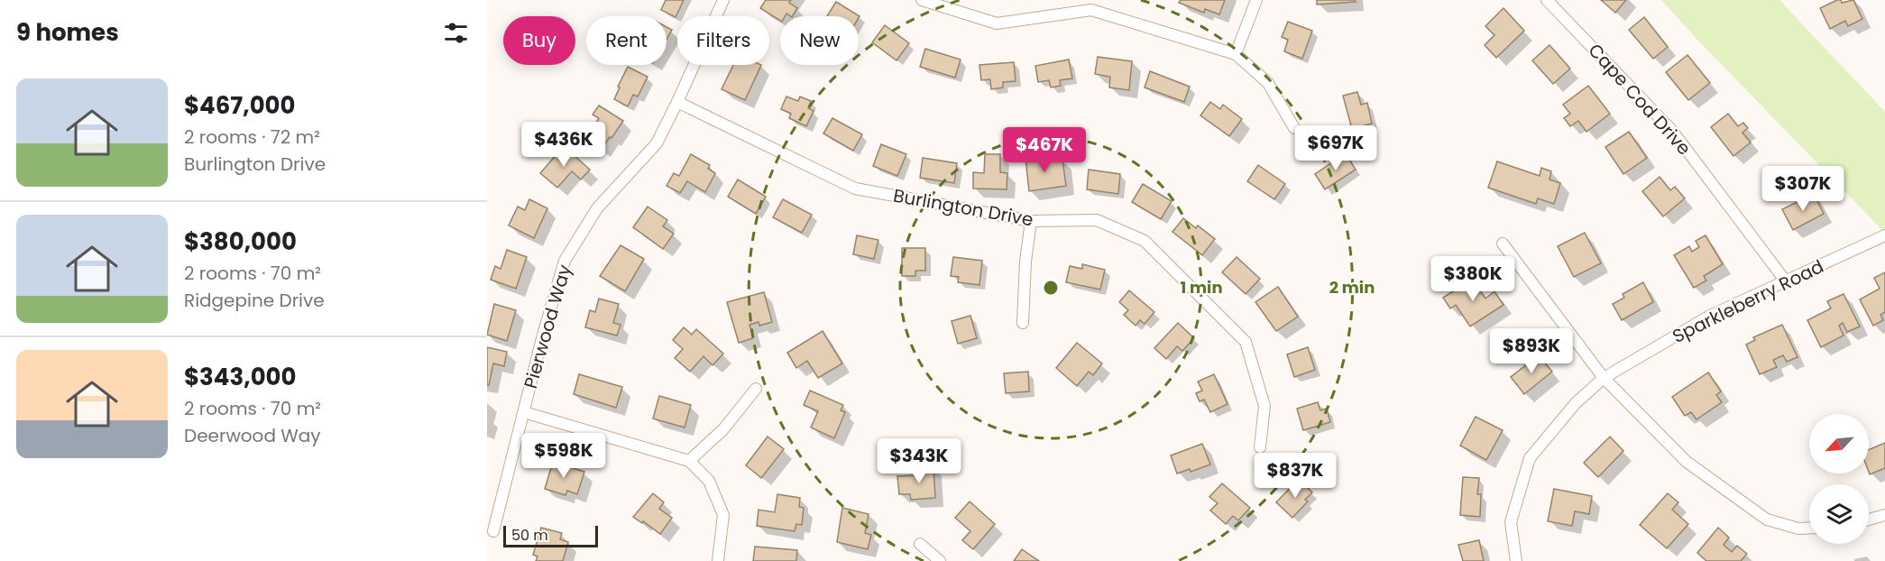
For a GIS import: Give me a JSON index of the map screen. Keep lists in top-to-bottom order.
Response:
{
  "streets": {
    "street": [
      "Cape Cod Drive",
      "Burlington Drive",
      "Sparkleberry Road",
      "Pierwood Way"
    ]
  },
  "crossings": [
    ["Cape Cod Drive", "Sparkleberry Road"],
    ["Burlington Drive", "Pierwood Way"]
  ],
  "scale_bar": "50 m",
  "north": "bottom left",
  "page": {
    "heading": "9 homes",
    "chip": [
      "Buy",
      "Rent",
      "Filters",
      "New"
    ],
    "list": [
      {
        "name": "$467,000",
        "note": "2 rooms · 72 m² · Burlington Drive"
      },
      {
        "name": "$380,000",
        "note": "2 rooms · 70 m² · Ridgepine Drive"
      },
      {
        "name": "$343,000",
        "note": "2 rooms · 70 m² · Deerwood Way"
      }
    ],
    "price": [
      "$436K",
      "$697K",
      "$467K",
      "$307K",
      "$380K",
      "$893K",
      "$598K",
      "$343K",
      "$837K"
    ],
    "scale": "50 m"
  },
  "rings": ["1 min", "2 min"]
}
